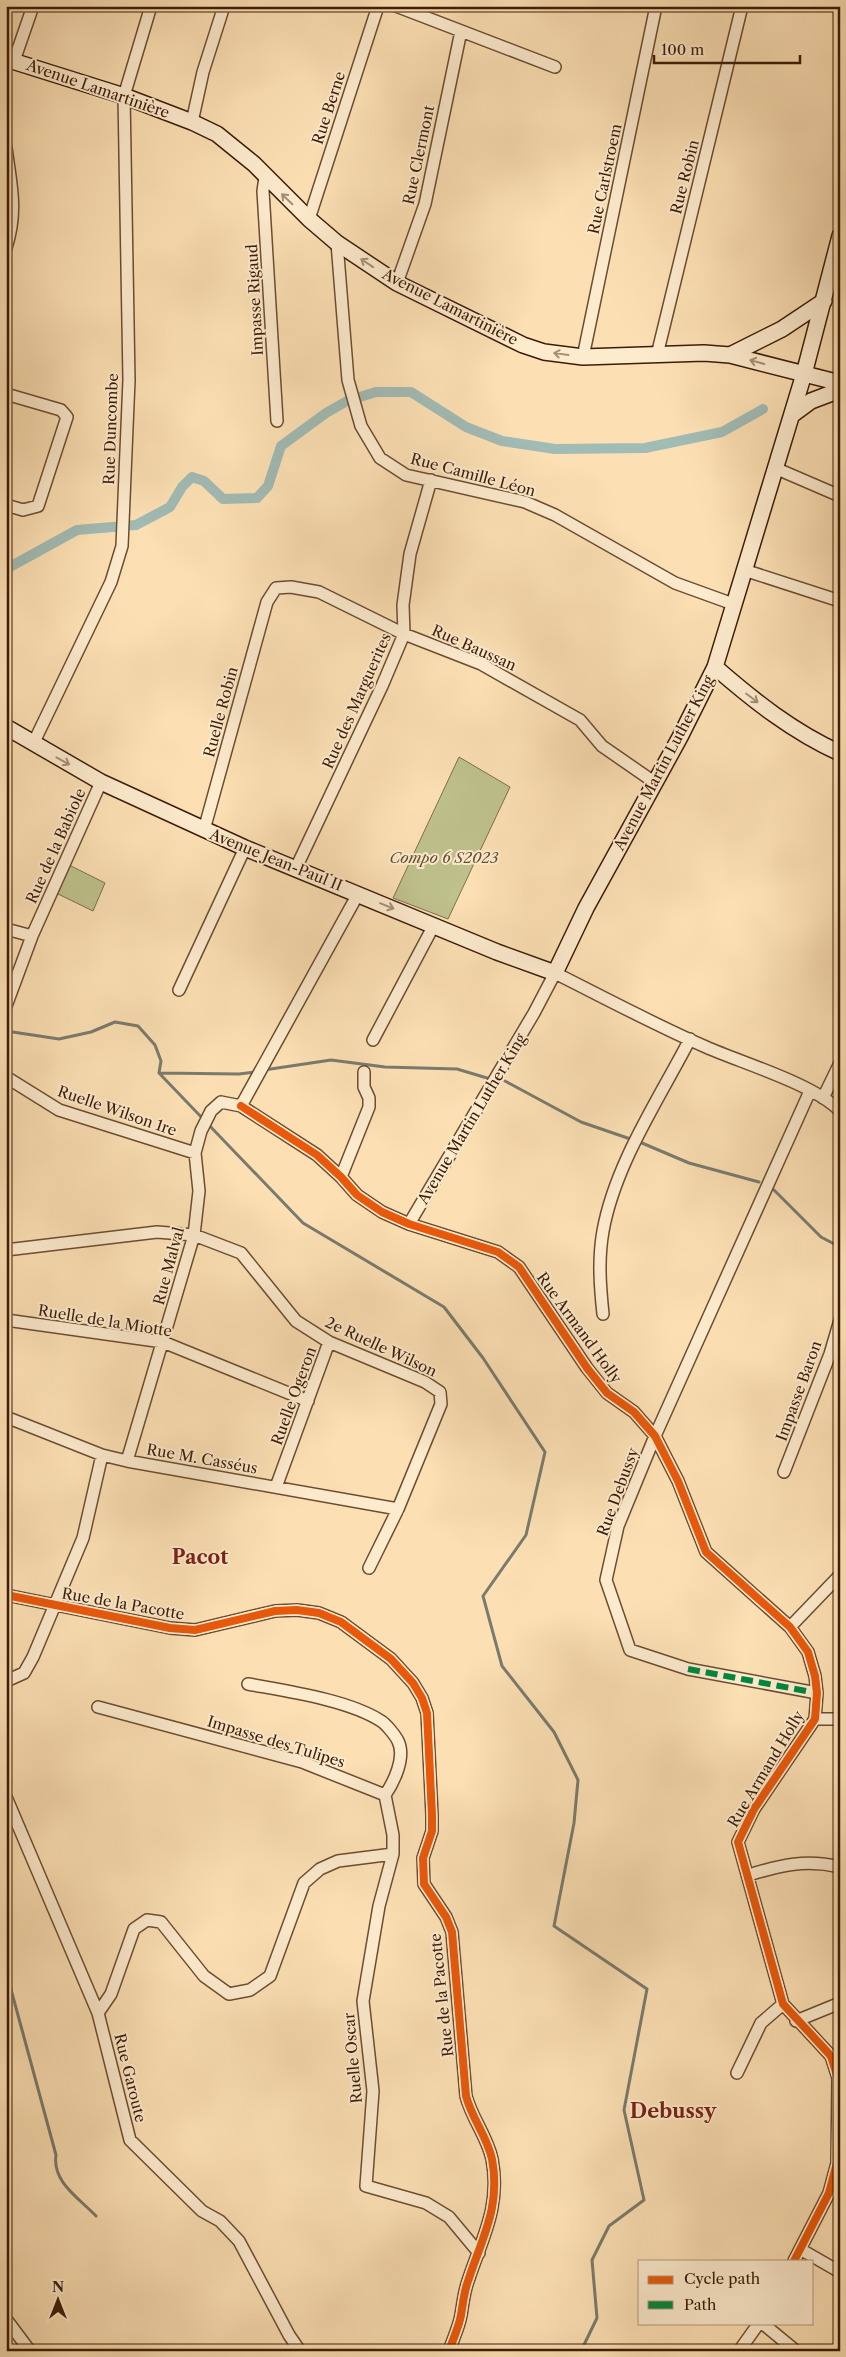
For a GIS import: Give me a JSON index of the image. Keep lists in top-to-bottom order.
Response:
{
  "streets": {
    "street": [
      "Avenue Lamartinière",
      "Rue Berne",
      "Rue Clermont",
      "Rue Robin",
      "Rue Carlstroem",
      "Impasse Rigaud",
      "Rue Duncombe",
      "Rue Camille Léon",
      "Rue Baussan",
      "Rue des Marguerites",
      "Ruelle Robin",
      "Avenue Martin Luther King",
      "Rue de la Babiole",
      "Avenue Jean-Paul II",
      "Ruelle Wilson 1re",
      "Rue Malval",
      "Ruelle de la Miotte",
      "Rue Armand Holly",
      "2e Ruelle Wilson",
      "Impasse Baron",
      "Ruelle Ogeron",
      "Rue M. Casséus",
      "Rue Debussy",
      "Rue de la Pacotte",
      "Impasse des Tulipes",
      "Ruelle Oscar",
      "Rue Garoute"
    ]
  },
  "crossings": [
    ["Avenue Lamartinière", "Rue Berne"],
    ["Avenue Lamartinière", "Rue Clermont"],
    ["Avenue Lamartinière", "Rue Robin"],
    ["Avenue Lamartinière", "Rue Carlstroem"],
    ["Avenue Lamartinière", "Impasse Rigaud"],
    ["Avenue Lamartinière", "Rue Duncombe"],
    ["Avenue Lamartinière", "Rue Camille Léon"],
    ["Avenue Lamartinière", "Avenue Martin Luther King"],
    ["Rue Duncombe", "Avenue Jean-Paul II"],
    ["Rue Camille Léon", "Rue des Marguerites"],
    ["Rue Camille Léon", "Avenue Martin Luther King"],
    ["Rue Baussan", "Rue des Marguerites"],
    ["Rue Baussan", "Ruelle Robin"],
    ["Rue Baussan", "Avenue Martin Luther King"],
    ["Rue des Marguerites", "Avenue Jean-Paul II"],
    ["Ruelle Robin", "Avenue Jean-Paul II"],
    ["Avenue Martin Luther King", "Avenue Jean-Paul II"],
    ["Avenue Martin Luther King", "Rue Armand Holly"],
    ["Rue de la Babiole", "Avenue Jean-Paul II"],
    ["Ruelle Wilson 1re", "Rue Malval"],
    ["Rue Malval", "Ruelle de la Miotte"],
    ["Rue Malval", "Rue Armand Holly"],
    ["Rue Malval", "2e Ruelle Wilson"],
    ["Rue Malval", "Rue M. Casséus"],
    ["Ruelle de la Miotte", "Ruelle Ogeron"],
    ["Rue Armand Holly", "Rue Debussy"],
    ["2e Ruelle Wilson", "Ruelle Ogeron"],
    ["2e Ruelle Wilson", "Rue M. Casséus"],
    ["Ruelle Ogeron", "Rue M. Casséus"],
    ["Rue de la Pacotte", "Ruelle Oscar"]
  ],
  "one_way": ["Avenue Lamartinière"],
  "districts": ["Pacot", "Debussy"],
  "parks": ["Compo 6 S2023"],
  "legend": ["Cycle path", "Path"],
  "scale_bar": "100 m",
  "north": "top"
}
